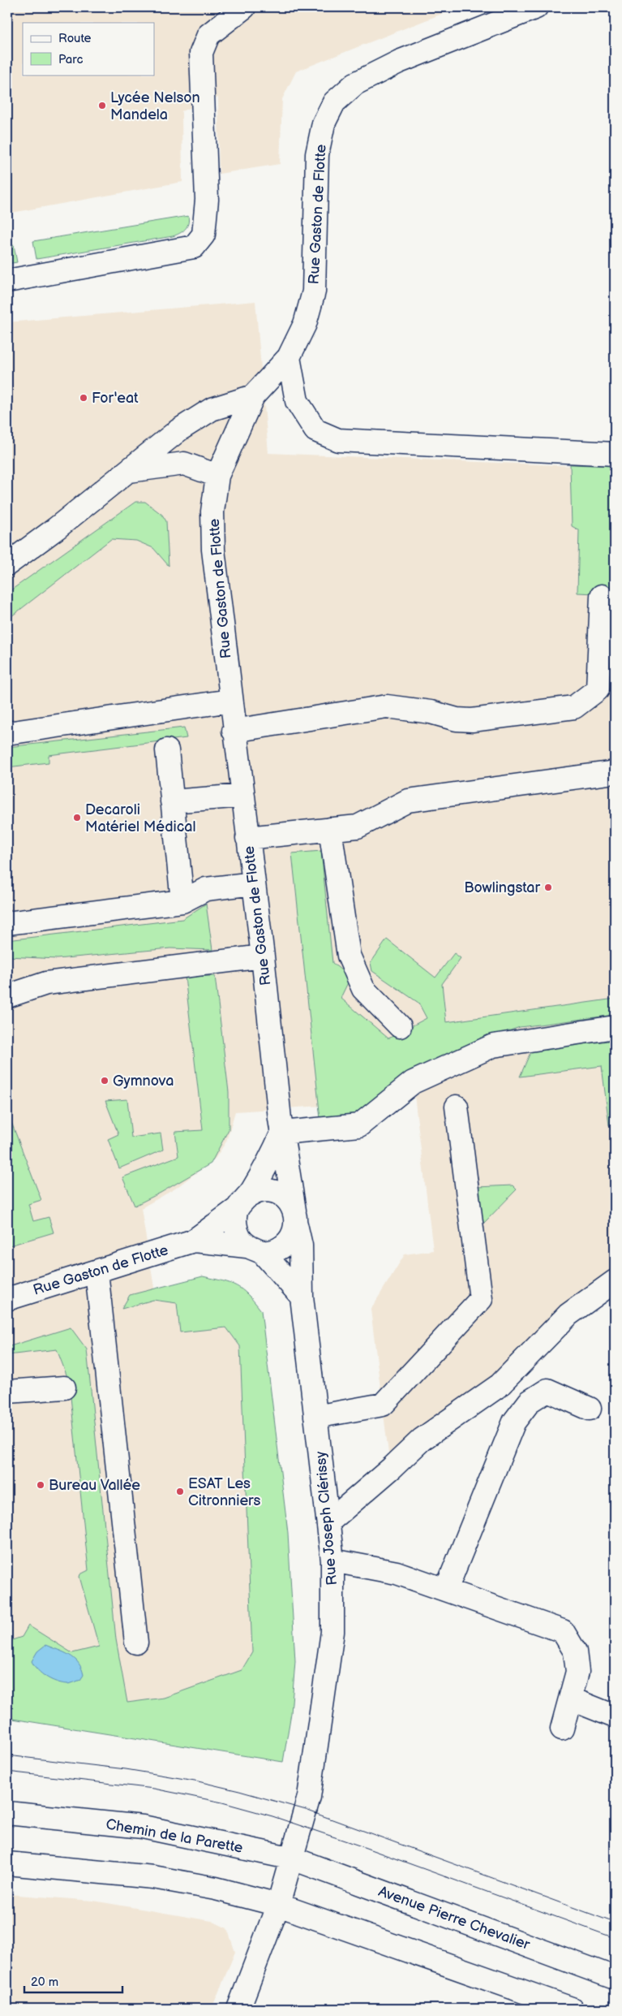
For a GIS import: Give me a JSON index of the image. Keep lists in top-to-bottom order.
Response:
{
  "streets": {
    "street": [
      "Rue Gaston de Flotte",
      "Rue Joseph Clérissy",
      "Chemin de la Parette",
      "Avenue Pierre Chevalier"
    ]
  },
  "crossings": [
    ["Rue Gaston de Flotte", "Rue Joseph Clérissy"],
    ["Rue Joseph Clérissy", "Chemin de la Parette"],
    ["Rue Joseph Clérissy", "Avenue Pierre Chevalier"],
    ["Chemin de la Parette", "Avenue Pierre Chevalier"]
  ],
  "places": [
    "Lycée Nelson Mandela",
    "For'eat",
    "Decaroli Matériel Médical",
    "Bowlingstar",
    "Gymnova",
    "Bureau Vallée",
    "ESAT Les Citronniers"
  ],
  "legend": ["Route", "Parc"],
  "scale_bar": "20 m"
}
